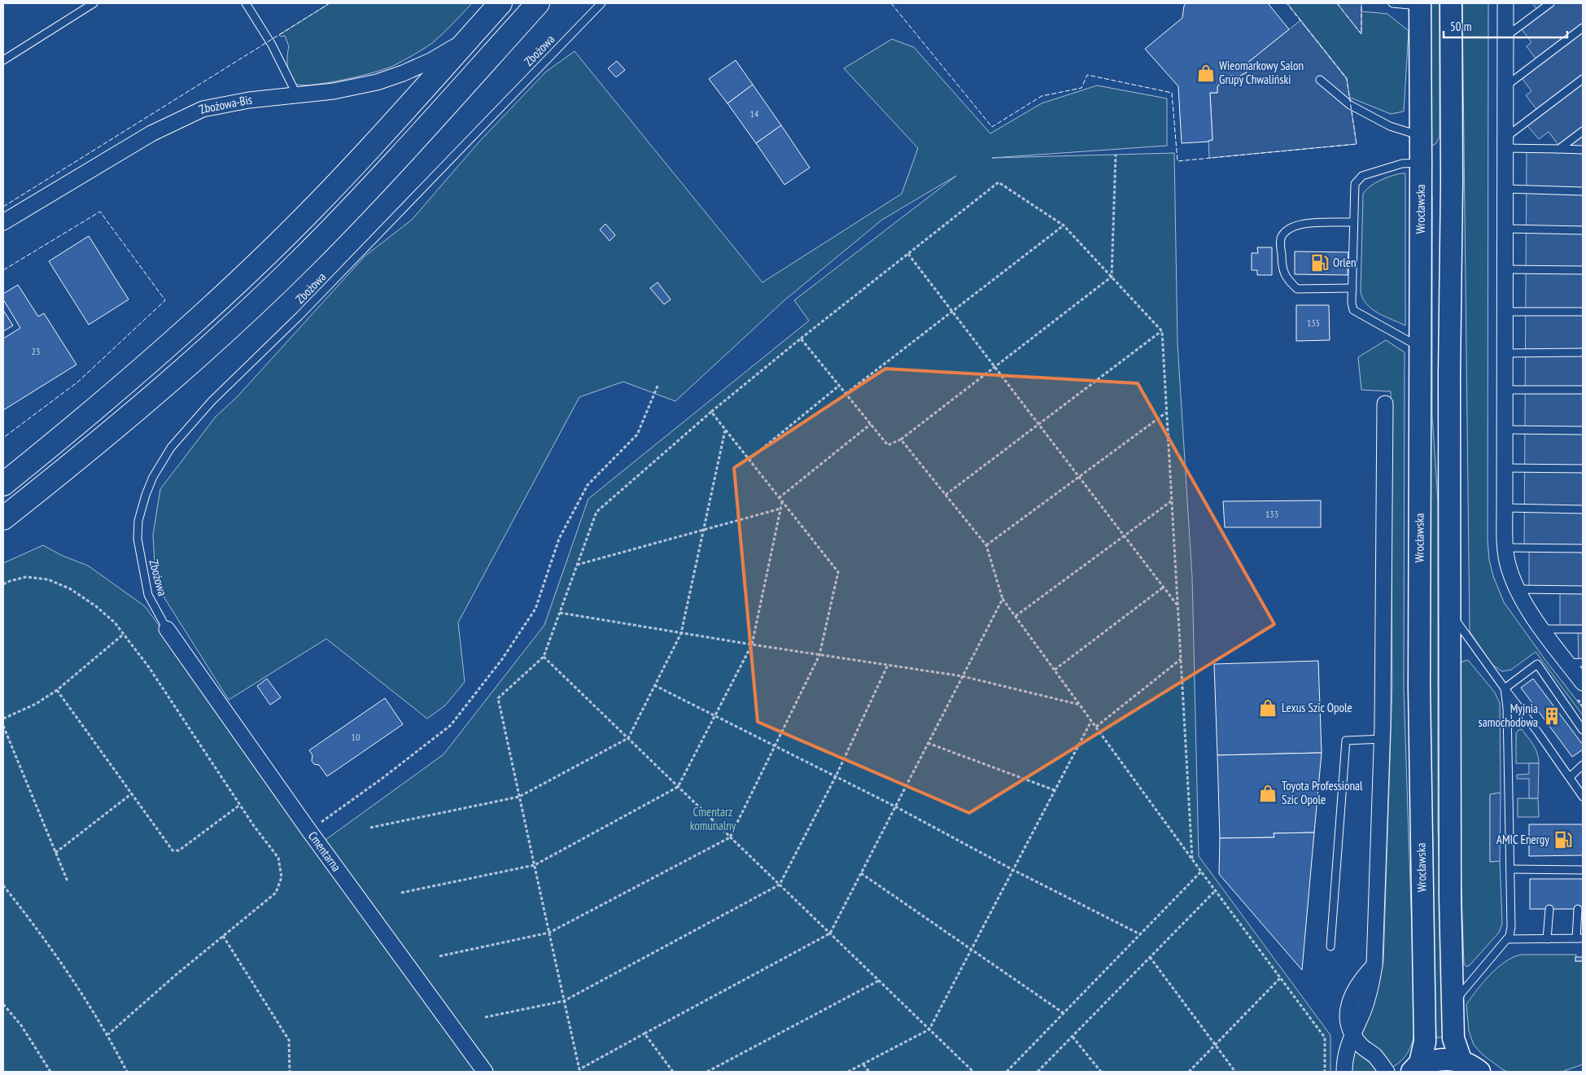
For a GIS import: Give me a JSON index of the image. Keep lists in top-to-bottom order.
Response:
{
  "streets": {
    "main road": ["Wrocławska"],
    "street": ["Zbożowa-Bis", "Cmentarna"],
    "lane": ["Zbożowa"]
  },
  "crossings": [
    ["Zbożowa", "Cmentarna"]
  ],
  "parks": ["Cmentarz komunalny"],
  "places": {
    "shop": ["Wieomarkowy Salon Grupy Chwaliński", "Lexus Szic Opole", "Toyota Professional Szic Opole"],
    "fuel station": ["Orlen", "AMIC Energy"],
    "building": ["Myjnia samochodowa"]
  },
  "house_numbers": [
    "14",
    "135",
    "23",
    "133",
    "10"
  ],
  "scale_bar": "50 m"
}
